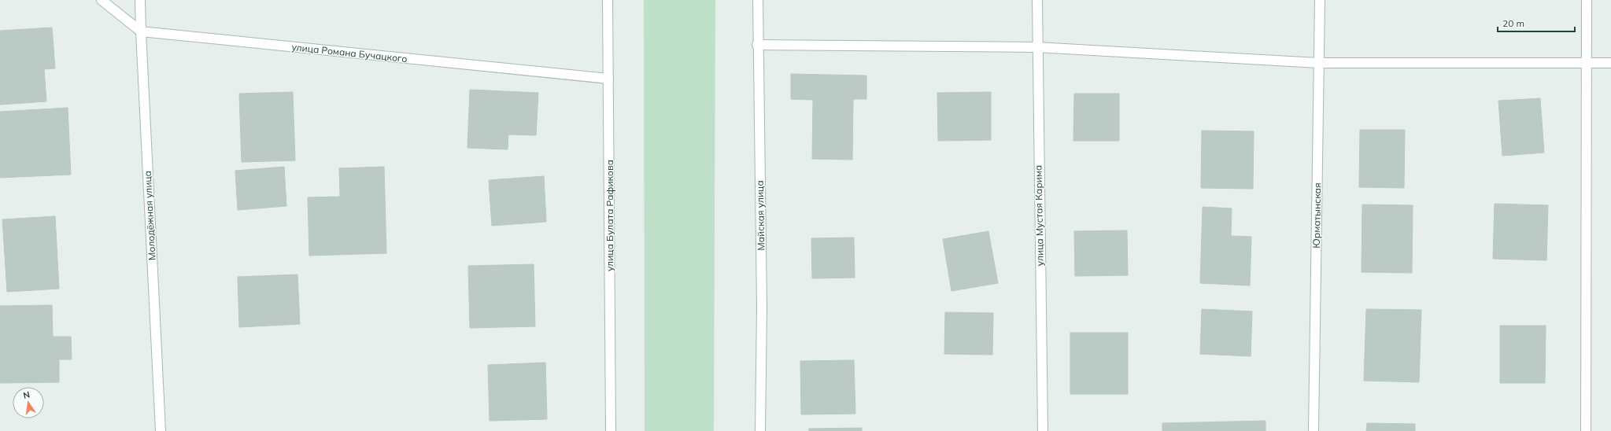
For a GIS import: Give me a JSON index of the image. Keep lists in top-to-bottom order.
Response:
{
  "streets": {
    "street": [
      "улица Романа Бучацкого",
      "Молодёжная улица",
      "улица Булата Рафикова",
      "Майская улица",
      "улица Мустая Карима",
      "Юрматынская"
    ]
  },
  "crossings": [
    ["улица Романа Бучацкого", "Молодёжная улица"],
    ["улица Романа Бучацкого", "улица Булата Рафикова"]
  ],
  "scale_bar": "20 m",
  "north": "top"
}
